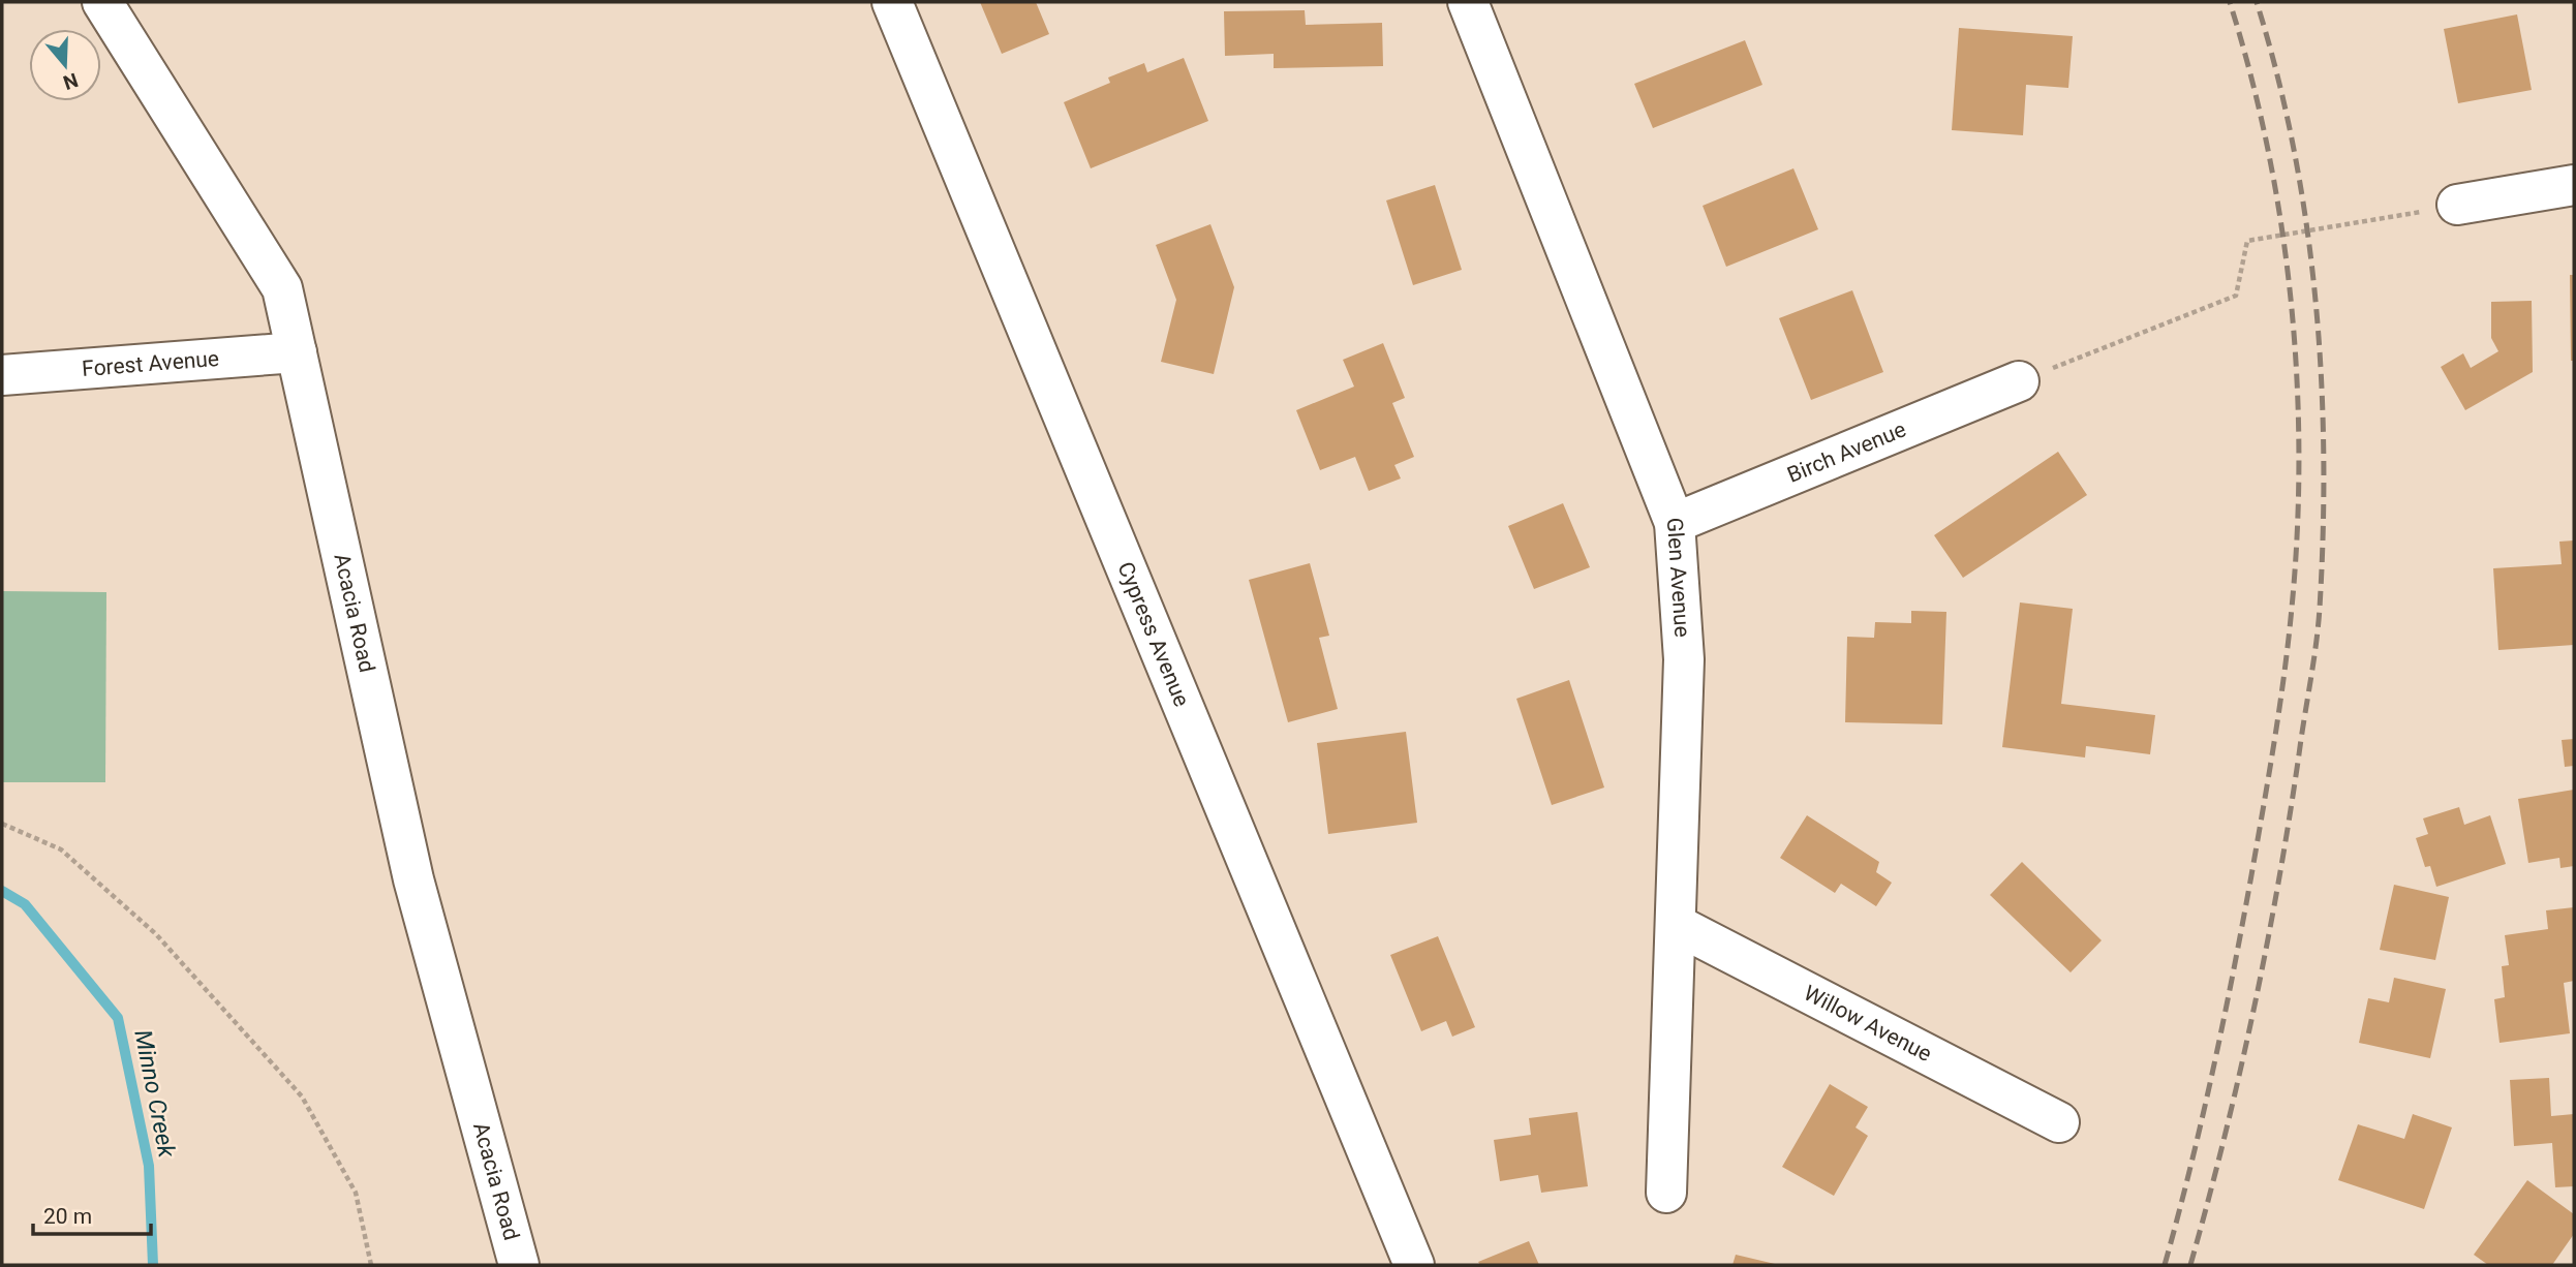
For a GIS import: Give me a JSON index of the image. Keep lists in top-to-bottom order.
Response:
{
  "streets": {
    "street": [
      "Forest Avenue",
      "Birch Avenue",
      "Glen Avenue",
      "Acacia Road",
      "Cypress Avenue",
      "Willow Avenue"
    ]
  },
  "crossings": [
    ["Forest Avenue", "Acacia Road"],
    ["Birch Avenue", "Glen Avenue"],
    ["Glen Avenue", "Willow Avenue"]
  ],
  "water": ["Minno Creek"],
  "scale_bar": "20 m",
  "north": "bottom"
}
